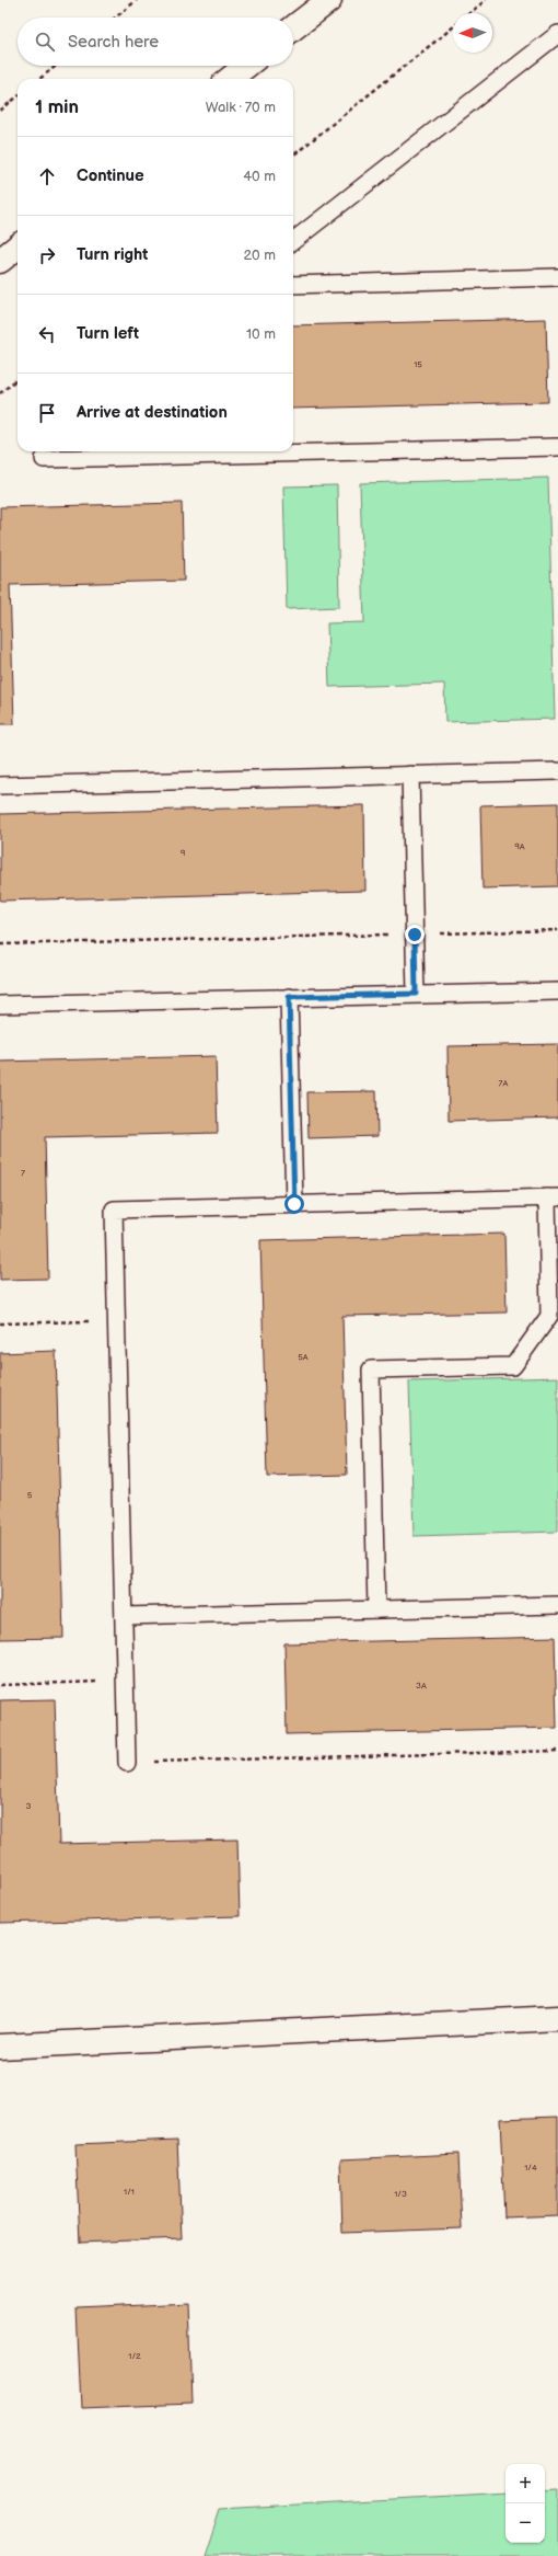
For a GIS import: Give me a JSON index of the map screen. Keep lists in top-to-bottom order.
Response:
{
  "house_numbers": [
    "15",
    "9А",
    "9",
    "7А",
    "7",
    "5А",
    "5",
    "3А",
    "3",
    "1/4",
    "1/1",
    "1/3",
    "1/2"
  ],
  "north": "left",
  "page": {
    "search": "Search here",
    "heading": ["1 min", "Walk · 70 m"],
    "list": [
      ["Continue", "40 m"],
      ["Turn right", "20 m"],
      ["Turn left", "10 m"],
      "Arrive at destination"
    ],
    "map_buttons": ["+", "−"]
  }
}
